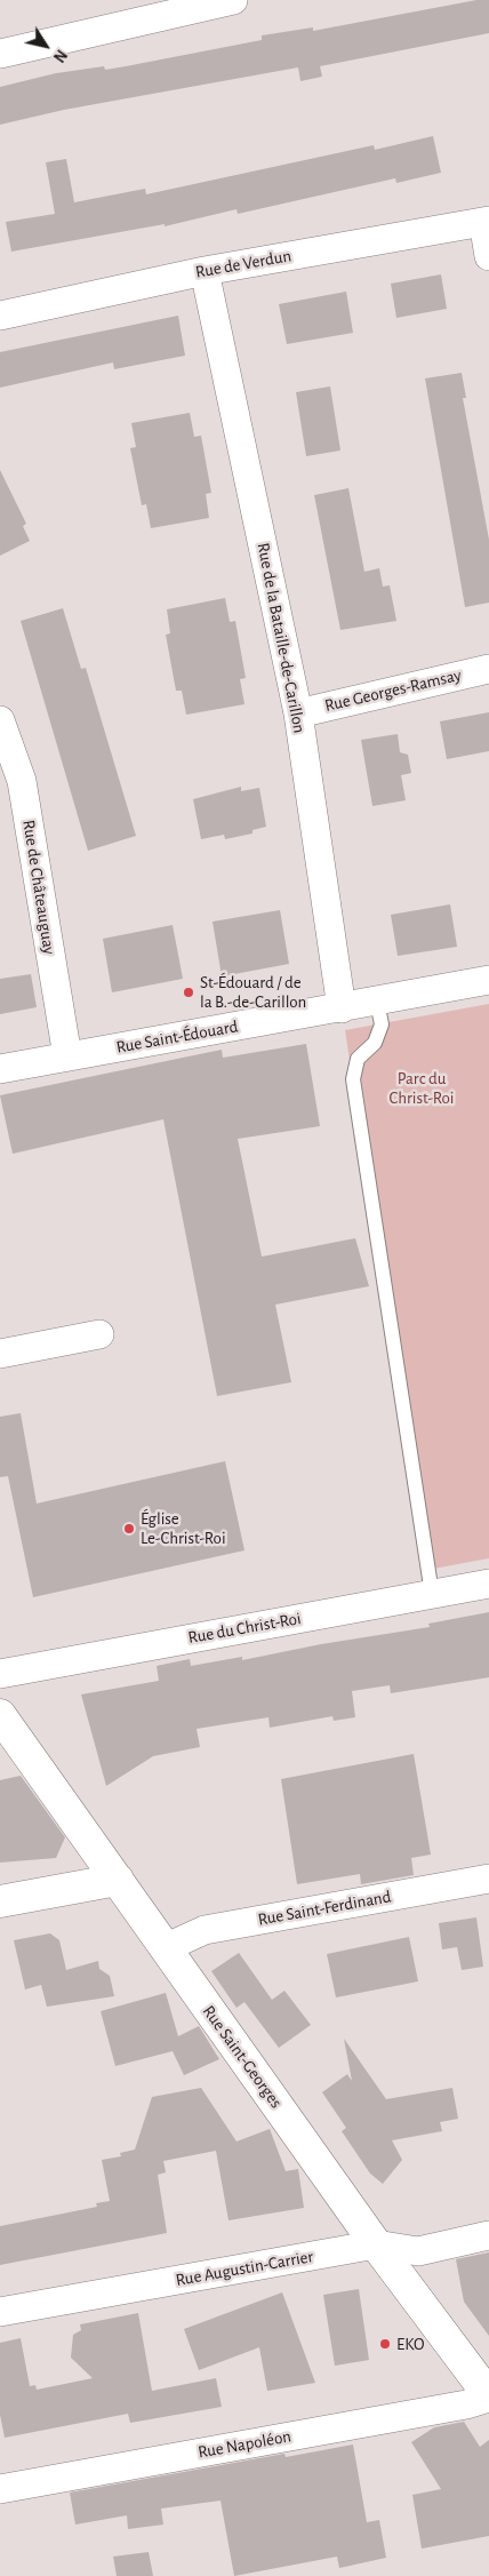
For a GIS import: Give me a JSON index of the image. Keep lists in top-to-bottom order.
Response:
{
  "streets": {
    "street": [
      "Rue de Verdun",
      "Rue de la Bataille-de-Carillon",
      "Rue Georges-Ramsay",
      "Rue de Châteauguay",
      "Rue Saint-Édouard",
      "Rue du Christ-Roi",
      "Rue Saint-Ferdinand",
      "Rue Saint-Georges",
      "Rue Augustin-Carrier",
      "Rue Napoléon"
    ]
  },
  "crossings": [
    ["Rue de Verdun", "Rue de la Bataille-de-Carillon"],
    ["Rue de la Bataille-de-Carillon", "Rue Georges-Ramsay"],
    ["Rue de la Bataille-de-Carillon", "Rue Saint-Édouard"],
    ["Rue de Châteauguay", "Rue Saint-Édouard"],
    ["Rue Saint-Ferdinand", "Rue Saint-Georges"],
    ["Rue Saint-Georges", "Rue Augustin-Carrier"],
    ["Rue Saint-Georges", "Rue Napoléon"]
  ],
  "parks": ["Parc du Christ-Roi"],
  "places": ["St-Édouard / de la B.-de-Carillon", "Église Le-Christ-Roi", "EKO"],
  "north": "bottom right"
}
